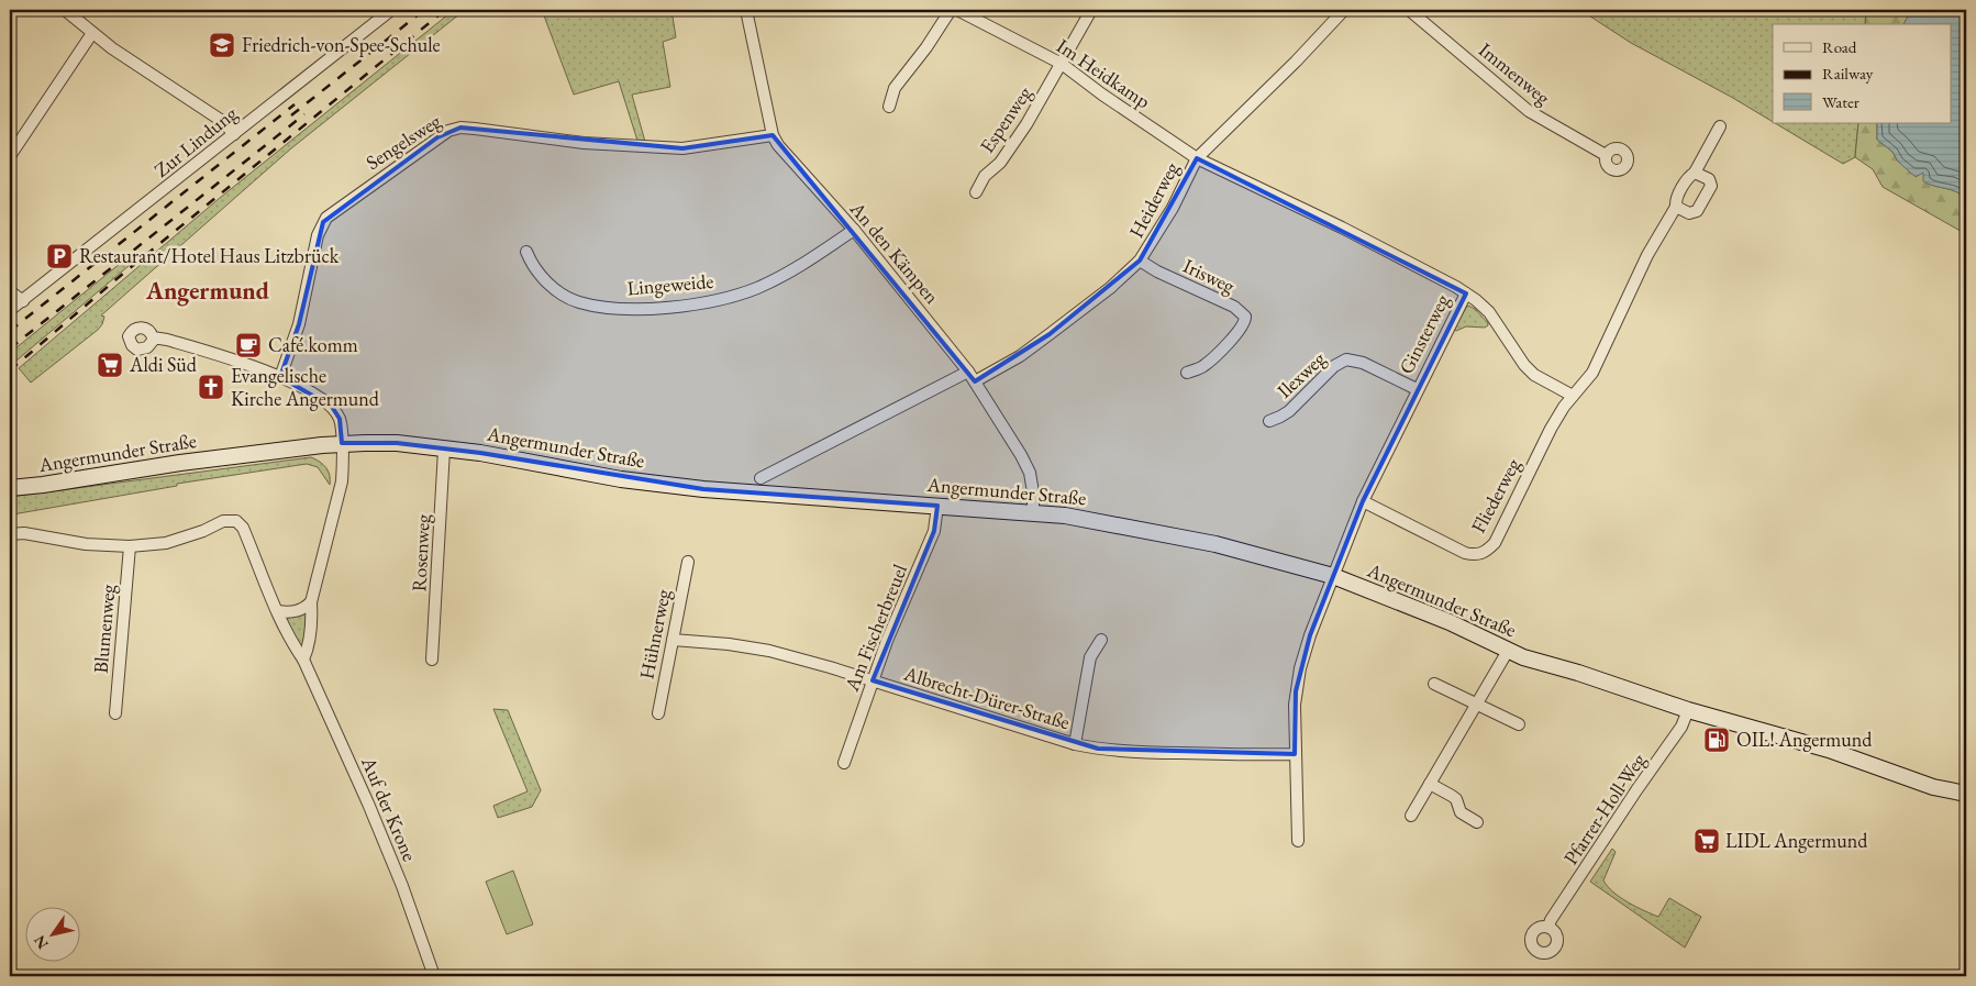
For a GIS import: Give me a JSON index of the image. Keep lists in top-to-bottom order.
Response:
{
  "streets": {
    "main road": ["Angermunder Straße"],
    "street": [
      "Im Heidkamp",
      "Immenweg",
      "Espenweg",
      "Zur Lindung",
      "Sengelsweg",
      "Heiderweg",
      "An den Kämpen",
      "Irisweg",
      "Lingeweide",
      "Ginsterweg",
      "Ilexweg",
      "Fliederweg",
      "Rosenweg",
      "Am Fischerbreuel",
      "Blumenweg",
      "Hühnerweg",
      "Albrecht-Dürer-Straße",
      "Auf der Krone",
      "Pfarrer-Holl-Weg"
    ]
  },
  "crossings": [
    ["Im Heidkamp", "Espenweg"],
    ["Im Heidkamp", "Heiderweg"],
    ["Im Heidkamp", "Ginsterweg"],
    ["Sengelsweg", "An den Kämpen"],
    ["Heiderweg", "An den Kämpen"],
    ["Heiderweg", "Irisweg"],
    ["Heiderweg", "Ginsterweg"],
    ["An den Kämpen", "Lingeweide"],
    ["An den Kämpen", "Angermunder Straße"],
    ["Ginsterweg", "Ilexweg"],
    ["Ginsterweg", "Angermunder Straße"],
    ["Ginsterweg", "Fliederweg"],
    ["Ginsterweg", "Albrecht-Dürer-Straße"],
    ["Angermunder Straße", "Rosenweg"],
    ["Angermunder Straße", "Am Fischerbreuel"],
    ["Angermunder Straße", "Pfarrer-Holl-Weg"],
    ["Am Fischerbreuel", "Albrecht-Dürer-Straße"],
    ["Blumenweg", "Auf der Krone"],
    ["Hühnerweg", "Albrecht-Dürer-Straße"]
  ],
  "districts": ["Angermund"],
  "places": {
    "school or university": ["Friedrich-von-Spee-Schule"],
    "parking": ["Restaurant/Hotel Haus Litzbrück"],
    "cafe": ["Café.komm"],
    "supermarket": ["Aldi Süd", "LIDL Angermund"],
    "church": ["Evangelische Kirche Angermund"],
    "fuel station": ["OIL! Angermund"]
  },
  "legend": ["Road", "Railway", "Water"],
  "north": "bottom left"
}
